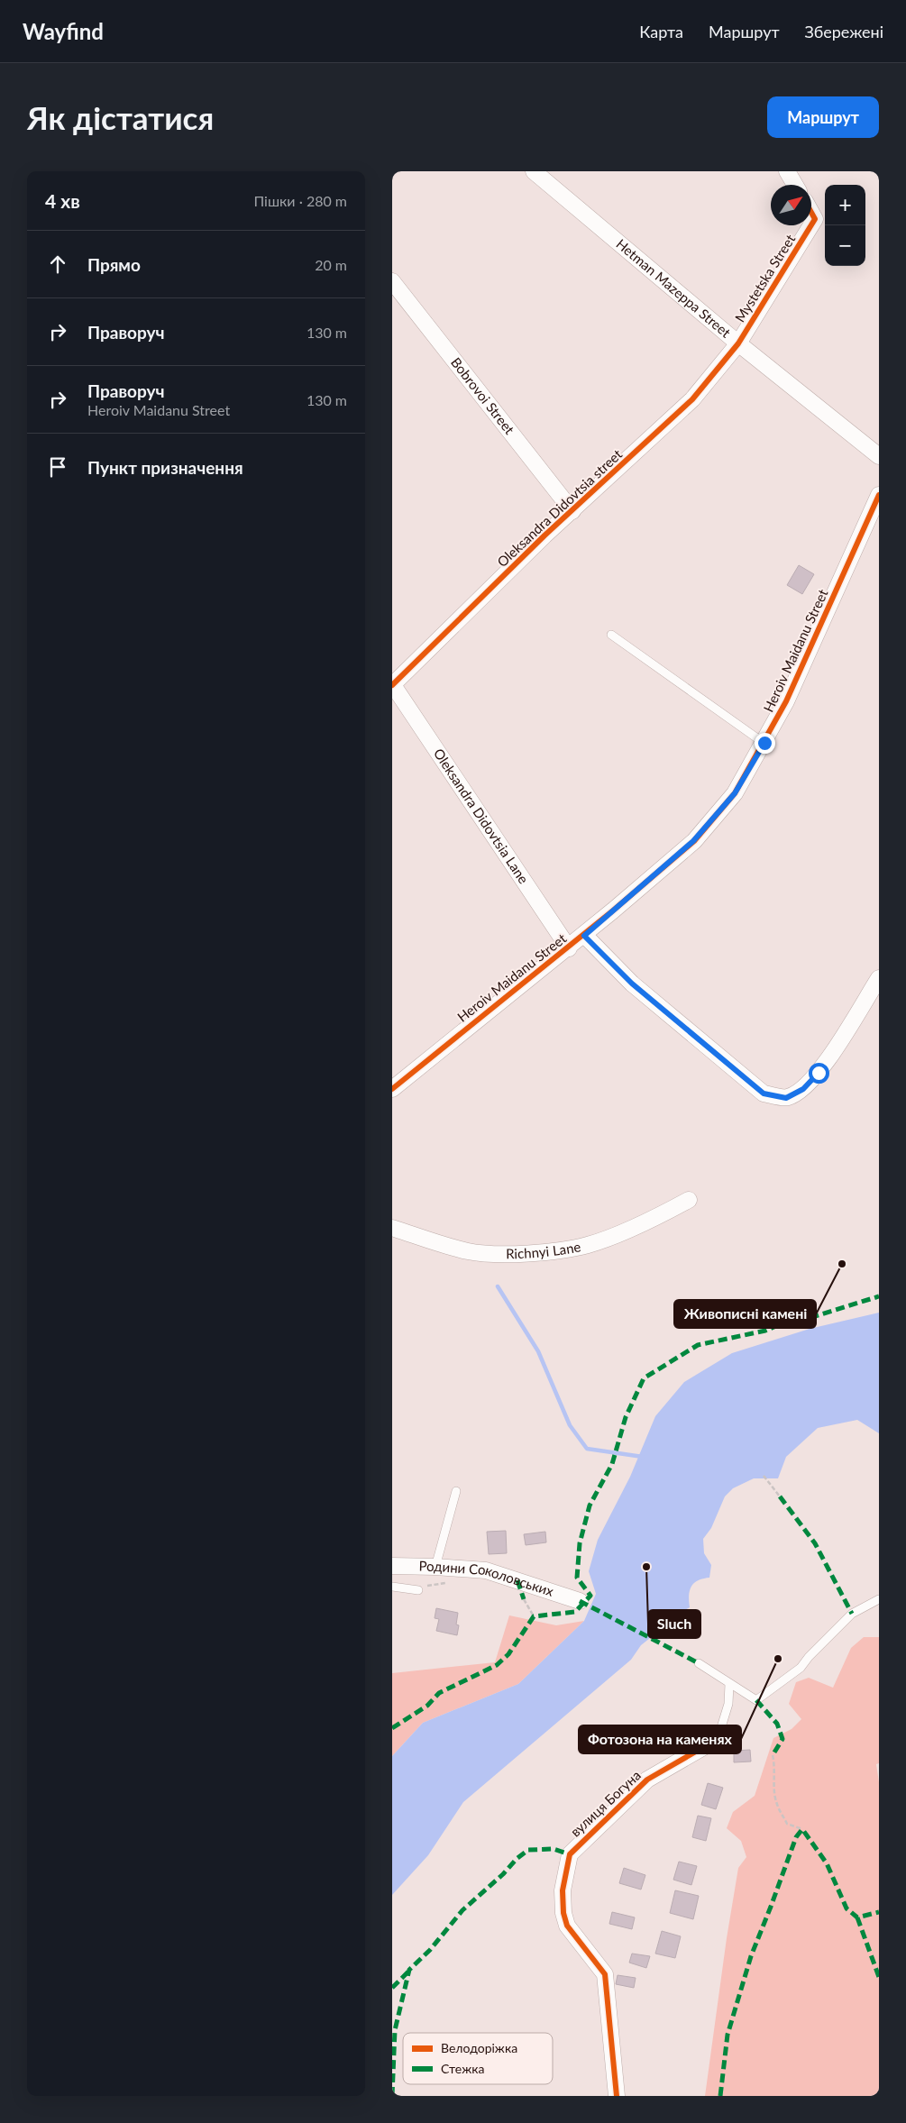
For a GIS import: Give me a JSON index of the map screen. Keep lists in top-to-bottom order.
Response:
{
  "streets": {
    "street": [
      "Mystetska Street",
      "Hetman Mazeppa Street",
      "Bobrovoi Street",
      "Oleksandra Didovtsia street",
      "Heroiv Maidanu Street",
      "Oleksandra Didovtsia Lane",
      "Richnyi Lane",
      "Родини Соколовських",
      "вулиця Богуна"
    ]
  },
  "crossings": [
    ["Mystetska Street", "Hetman Mazeppa Street"],
    ["Mystetska Street", "Oleksandra Didovtsia street"],
    ["Hetman Mazeppa Street", "Oleksandra Didovtsia street"],
    ["Bobrovoi Street", "Oleksandra Didovtsia street"],
    ["Oleksandra Didovtsia street", "Oleksandra Didovtsia Lane"],
    ["Heroiv Maidanu Street", "Oleksandra Didovtsia Lane"]
  ],
  "places": ["Живописні камені", "Sluch", "Фотозона на каменях"],
  "legend": ["Велодоріжка", "Стежка"],
  "north": "top right",
  "page": {
    "header": "Wayfind",
    "nav": ["Карта", "Маршрут", "Збережені"],
    "buttons": "Маршрут",
    "title": "Як дістатися",
    "heading": ["4 хв", "Пішки · 280 m"],
    "map_buttons": ["+", "−"],
    "list": [
      ["Прямо", "20 m"],
      ["Праворуч", "130 m"],
      ["Праворуч", "Heroiv Maidanu Street", "130 m"],
      "Пункт призначення"
    ]
  }
}
